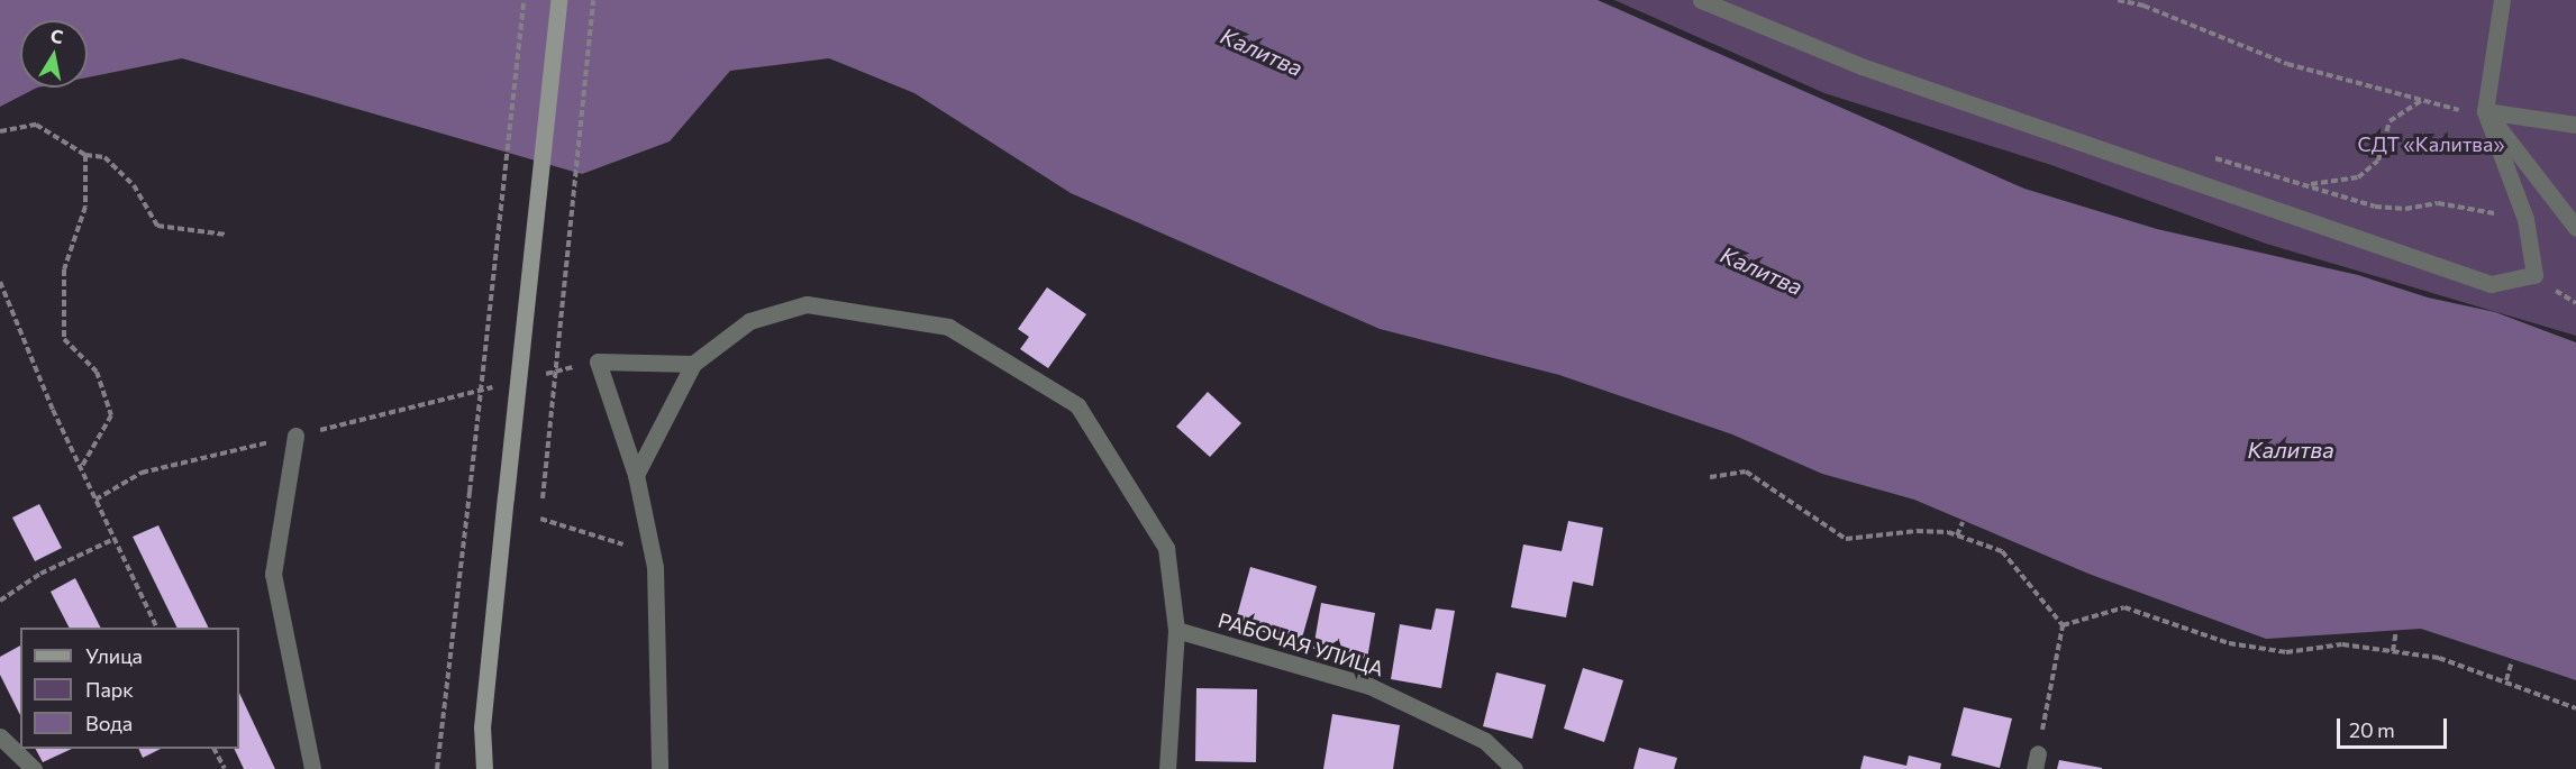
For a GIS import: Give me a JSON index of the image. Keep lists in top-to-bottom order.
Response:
{
  "streets": {
    "street": ["РАБОЧАЯ УЛИЦА"]
  },
  "water": ["Калитва"],
  "parks": ["СДТ «Калитва»"],
  "legend": ["Улица", "Парк", "Вода"],
  "scale_bar": "20 m",
  "north": "top"
}
